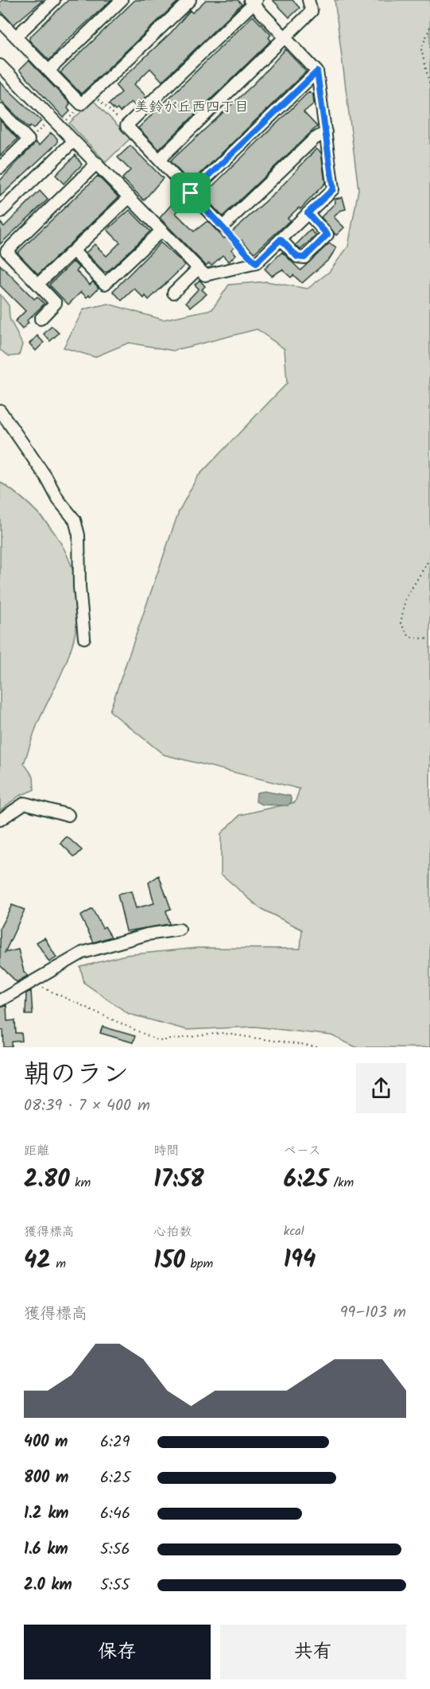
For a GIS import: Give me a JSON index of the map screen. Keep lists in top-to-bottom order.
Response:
{
  "districts": ["美鈴が丘西四丁目"],
  "page": {
    "heading": ["朝のラン", "08:39 · 7 × 400 m"],
    "stats": [
      ["距離", "2.80 km"],
      ["時間", "17:58"],
      ["ペース", "6:25 /km"],
      ["獲得標高", "42 m"],
      ["心拍数", "150 bpm"],
      ["kcal", "194"]
    ],
    "chart": ["獲得標高", "99–103 m"],
    "list": [
      {
        "name": "400 m",
        "note": "6:29"
      },
      {
        "name": "800 m",
        "note": "6:25"
      },
      {
        "name": "1.2 km",
        "note": "6:46"
      },
      {
        "name": "1.6 km",
        "note": "5:56"
      },
      {
        "name": "2.0 km",
        "note": "5:55"
      }
    ],
    "buttons": ["保存", "共有"]
  }
}
